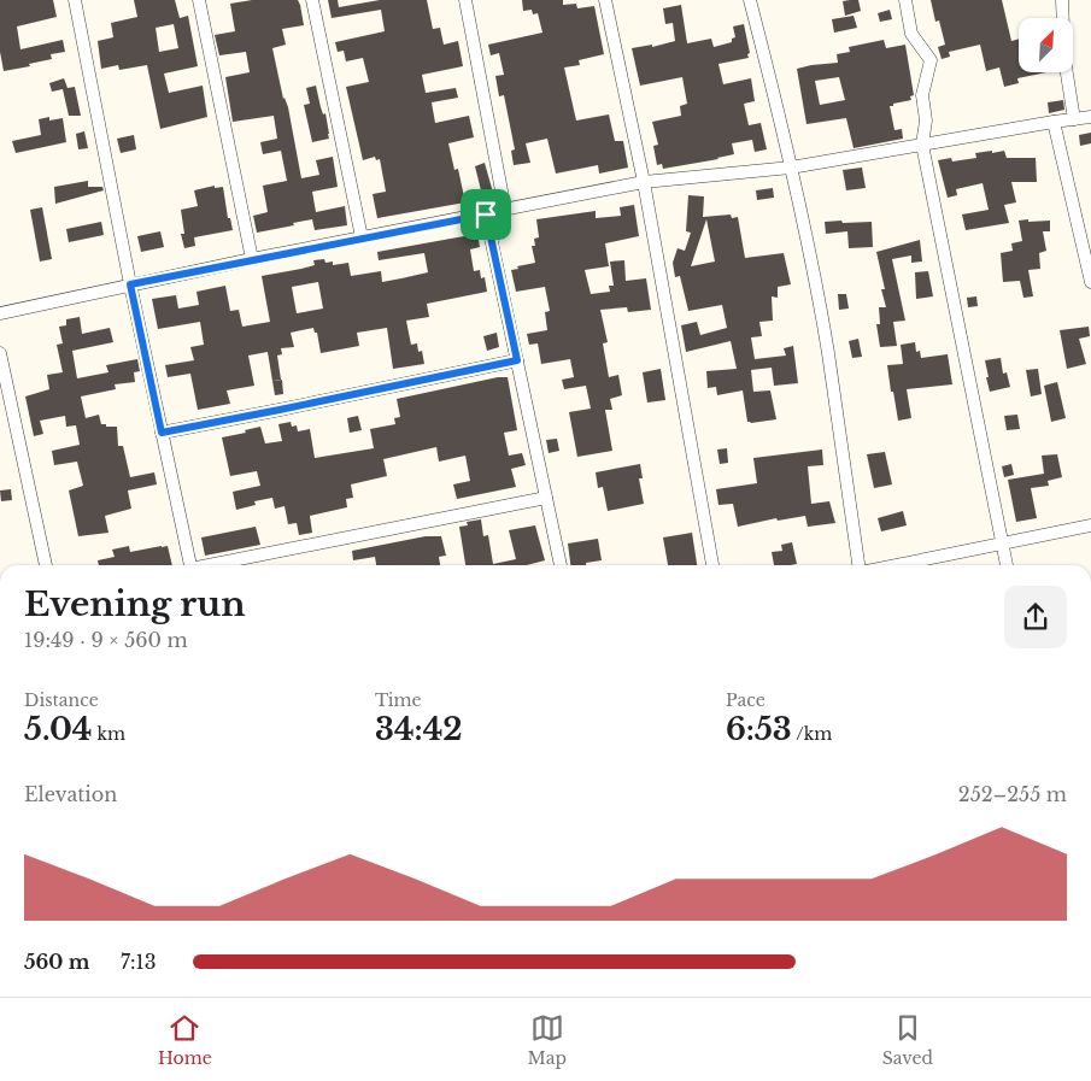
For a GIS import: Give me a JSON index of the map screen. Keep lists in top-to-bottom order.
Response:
{
  "north": "top right",
  "page": {
    "heading": ["Evening run", "19:49 · 9 × 560 m"],
    "stats": [
      ["Distance", "5.04 km"],
      ["Time", "34:42"],
      ["Pace", "6:53 /km"]
    ],
    "chart": ["Elevation", "252–255 m"],
    "list": [
      {
        "name": "560 m",
        "note": "7:13"
      }
    ],
    "tabs": ["Home", "Map", "Saved"]
  }
}
